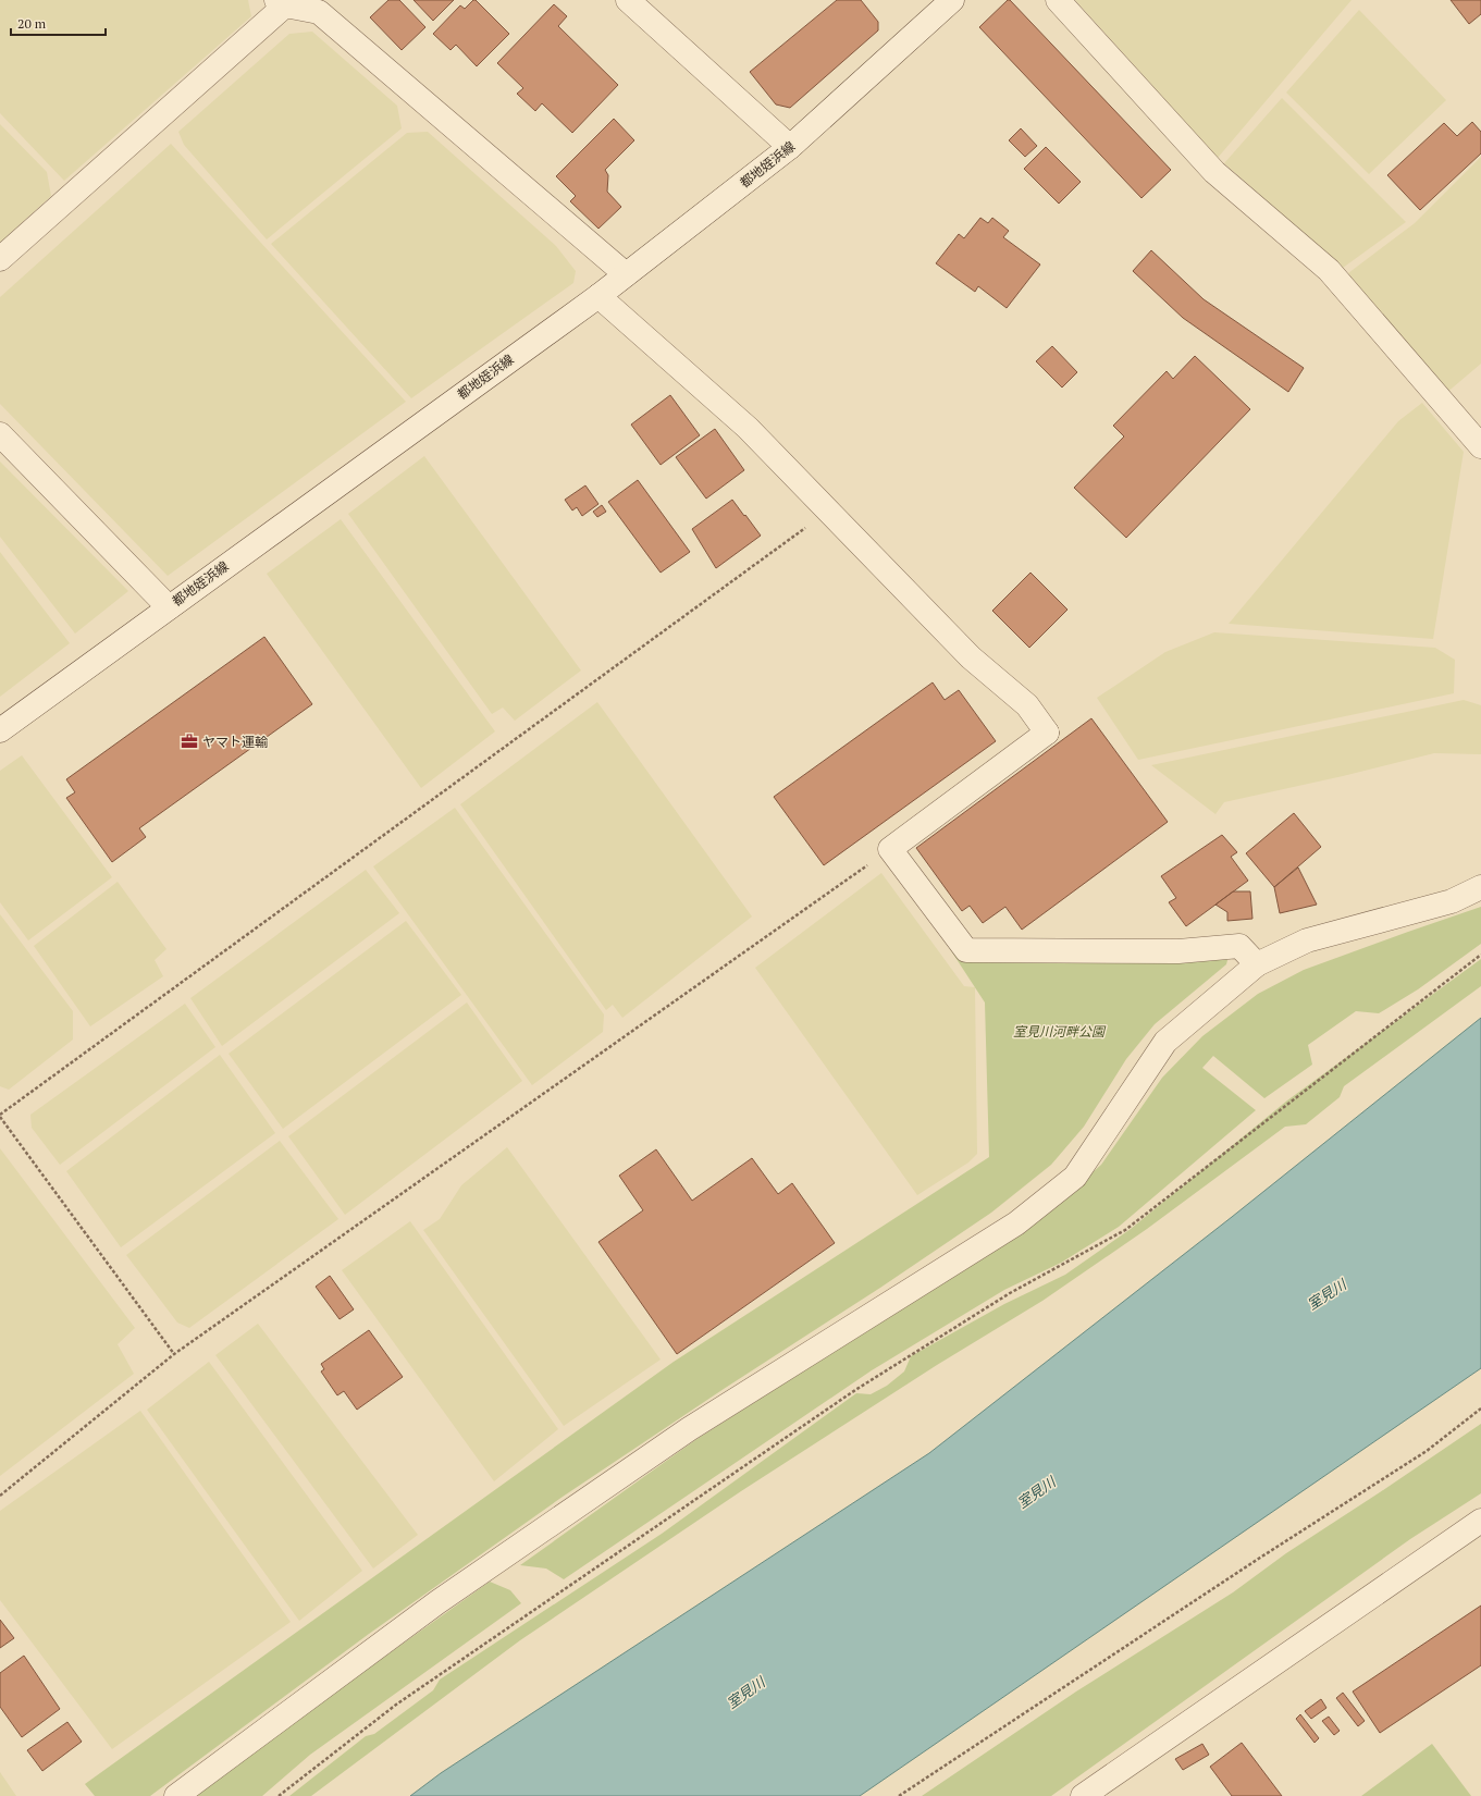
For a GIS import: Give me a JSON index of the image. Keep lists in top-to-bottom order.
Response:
{
  "streets": {
    "street": ["都地姪浜線"]
  },
  "water": ["室見川"],
  "parks": ["室見川河畔公園"],
  "places": {
    "office": ["ヤマト運輸"]
  },
  "scale_bar": "20 m"
}
